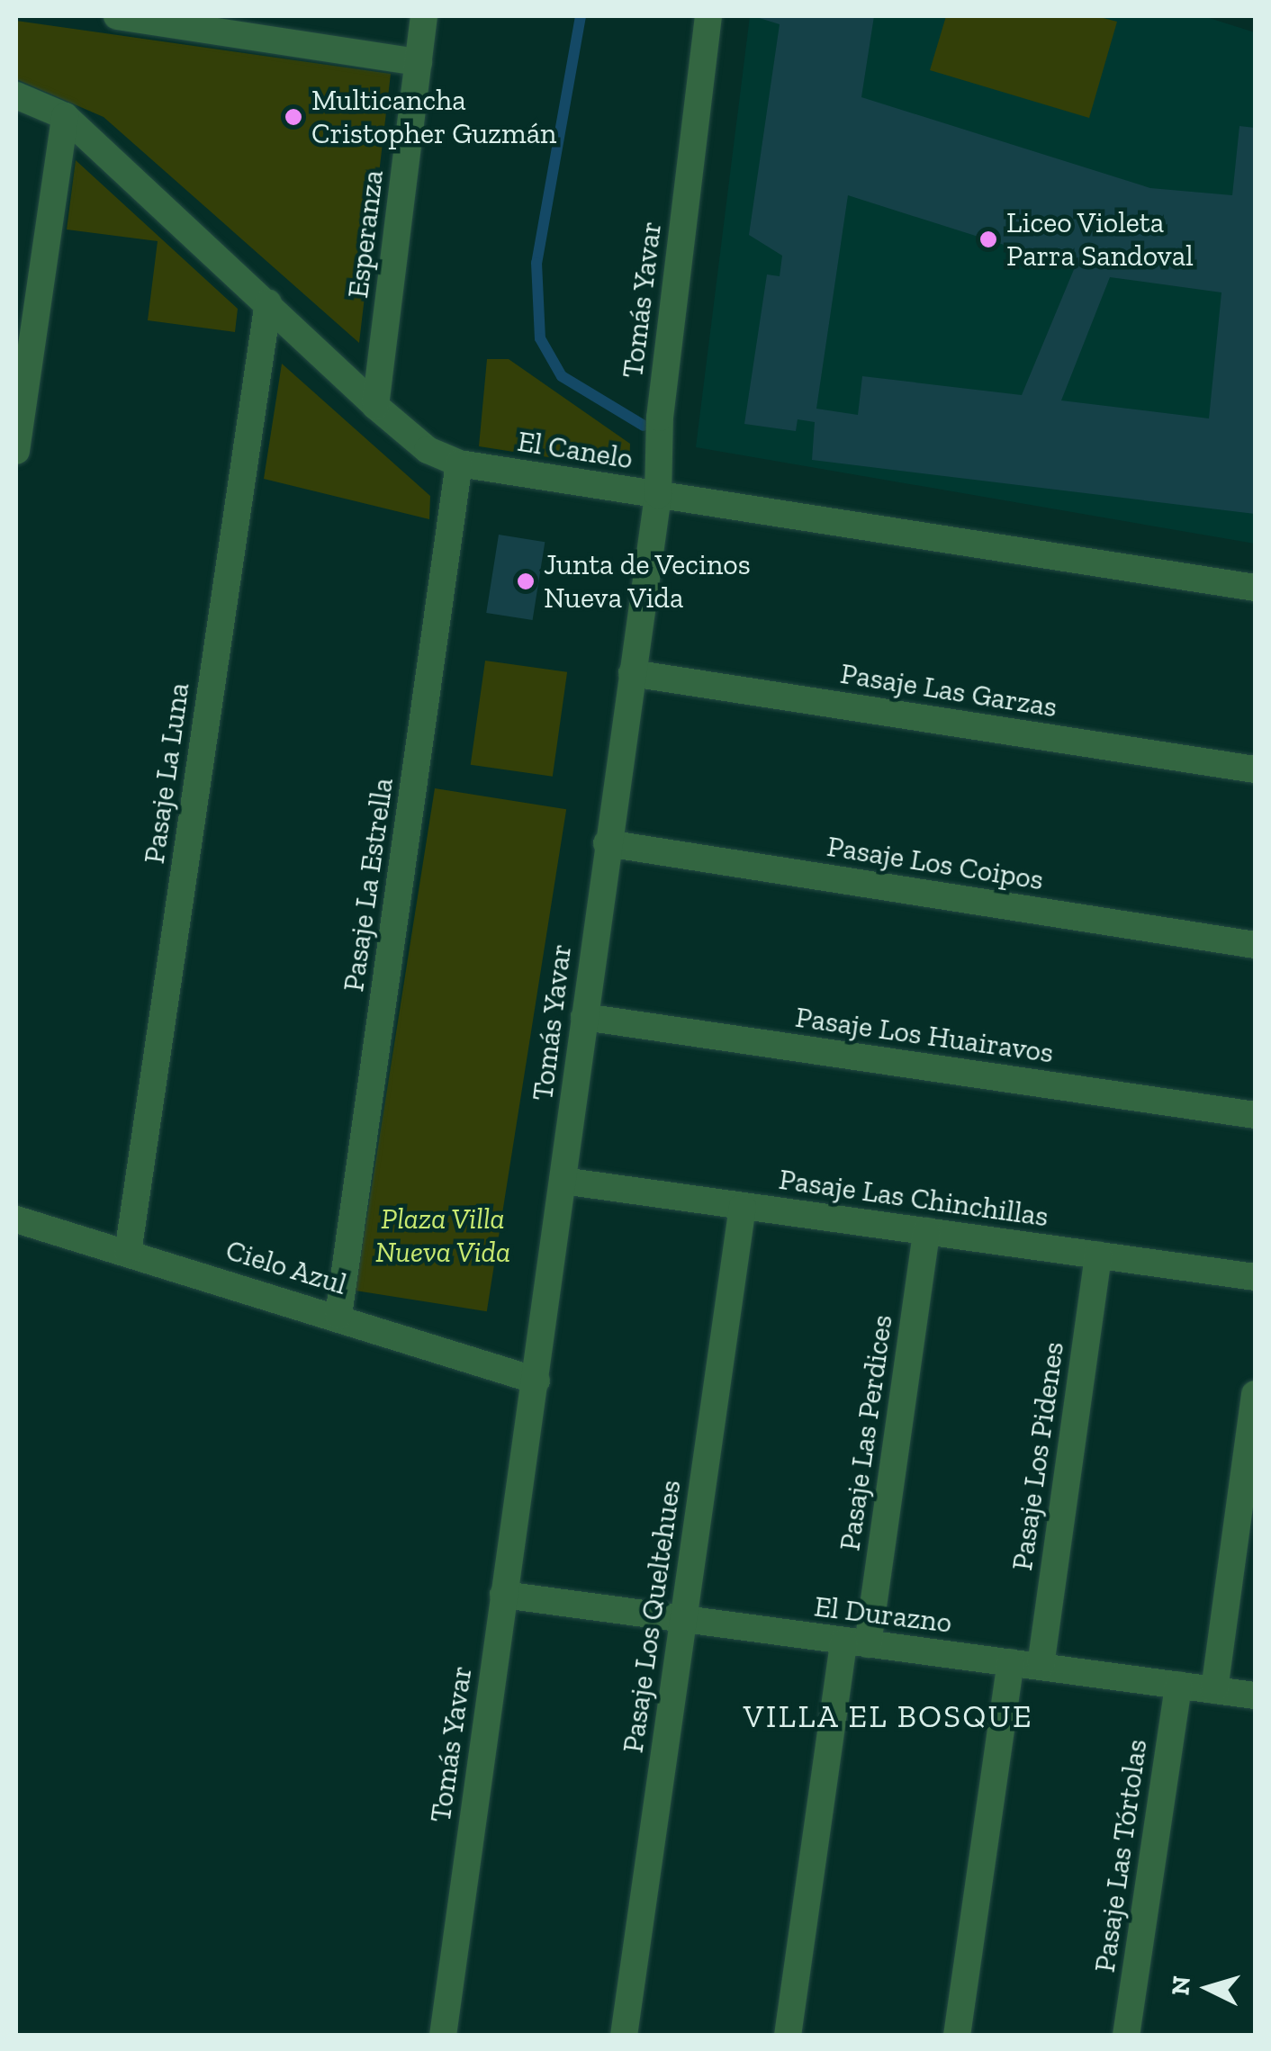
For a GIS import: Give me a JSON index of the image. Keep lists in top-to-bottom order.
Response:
{
  "streets": {
    "street": [
      "Esperanza",
      "Tomás Yavar",
      "El Canelo",
      "Pasaje Las Garzas",
      "Pasaje La Luna",
      "Pasaje Los Coipos",
      "Pasaje La Estrella",
      "Pasaje Los Huairavos",
      "Pasaje Las Chinchillas",
      "Cielo Azul",
      "Pasaje Las Perdices",
      "Pasaje Los Pidenes",
      "El Durazno",
      "Pasaje Los Queltehues",
      "Pasaje Las Tórtolas"
    ]
  },
  "crossings": [
    ["Esperanza", "El Canelo"],
    ["Tomás Yavar", "El Canelo"],
    ["Tomás Yavar", "Pasaje Las Garzas"],
    ["Tomás Yavar", "Pasaje Los Coipos"],
    ["Tomás Yavar", "Pasaje Los Huairavos"],
    ["Tomás Yavar", "Pasaje Las Chinchillas"],
    ["Tomás Yavar", "Cielo Azul"],
    ["Tomás Yavar", "El Durazno"],
    ["El Canelo", "Pasaje La Luna"],
    ["El Canelo", "Pasaje La Estrella"],
    ["Pasaje La Luna", "Cielo Azul"],
    ["Pasaje La Estrella", "Cielo Azul"],
    ["Pasaje Las Chinchillas", "Pasaje Las Perdices"],
    ["Pasaje Las Chinchillas", "Pasaje Los Pidenes"],
    ["Pasaje Las Chinchillas", "Pasaje Los Queltehues"],
    ["Pasaje Las Perdices", "El Durazno"],
    ["Pasaje Los Pidenes", "El Durazno"],
    ["El Durazno", "Pasaje Los Queltehues"],
    ["El Durazno", "Pasaje Las Tórtolas"]
  ],
  "districts": ["VILLA EL BOSQUE"],
  "parks": ["Plaza Villa Nueva Vida"],
  "places": ["Multicancha Cristopher Guzmán", "Liceo Violeta Parra Sandoval", "Junta de Vecinos Nueva Vida"],
  "north": "left"
}
